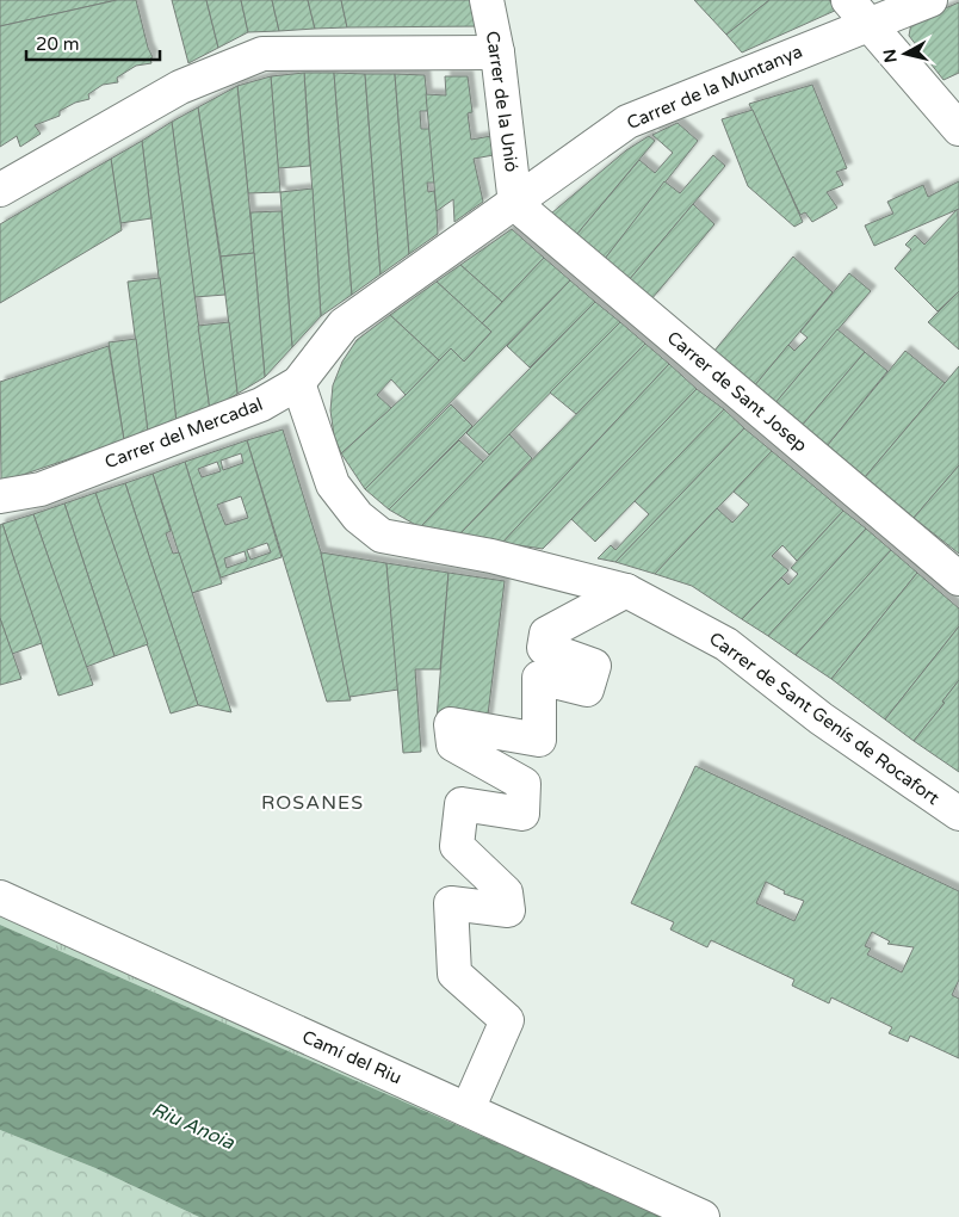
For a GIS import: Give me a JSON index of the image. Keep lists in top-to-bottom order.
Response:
{
  "streets": {
    "street": [
      "Carrer de la Muntanya",
      "Carrer de la Unió",
      "Carrer de Sant Josep",
      "Carrer del Mercadal",
      "Carrer de Sant Genís de Rocafort",
      "Camí del Riu"
    ]
  },
  "crossings": [
    ["Carrer de la Muntanya", "Carrer de la Unió"],
    ["Carrer de la Muntanya", "Carrer de Sant Josep"],
    ["Carrer de la Muntanya", "Carrer del Mercadal"],
    ["Carrer de la Unió", "Carrer de Sant Josep"],
    ["Carrer de la Unió", "Carrer del Mercadal"],
    ["Carrer de Sant Josep", "Carrer del Mercadal"],
    ["Carrer del Mercadal", "Carrer de Sant Genís de Rocafort"]
  ],
  "districts": ["ROSANES"],
  "water": ["Riu Anoia"],
  "scale_bar": "20 m",
  "north": "left"
}
